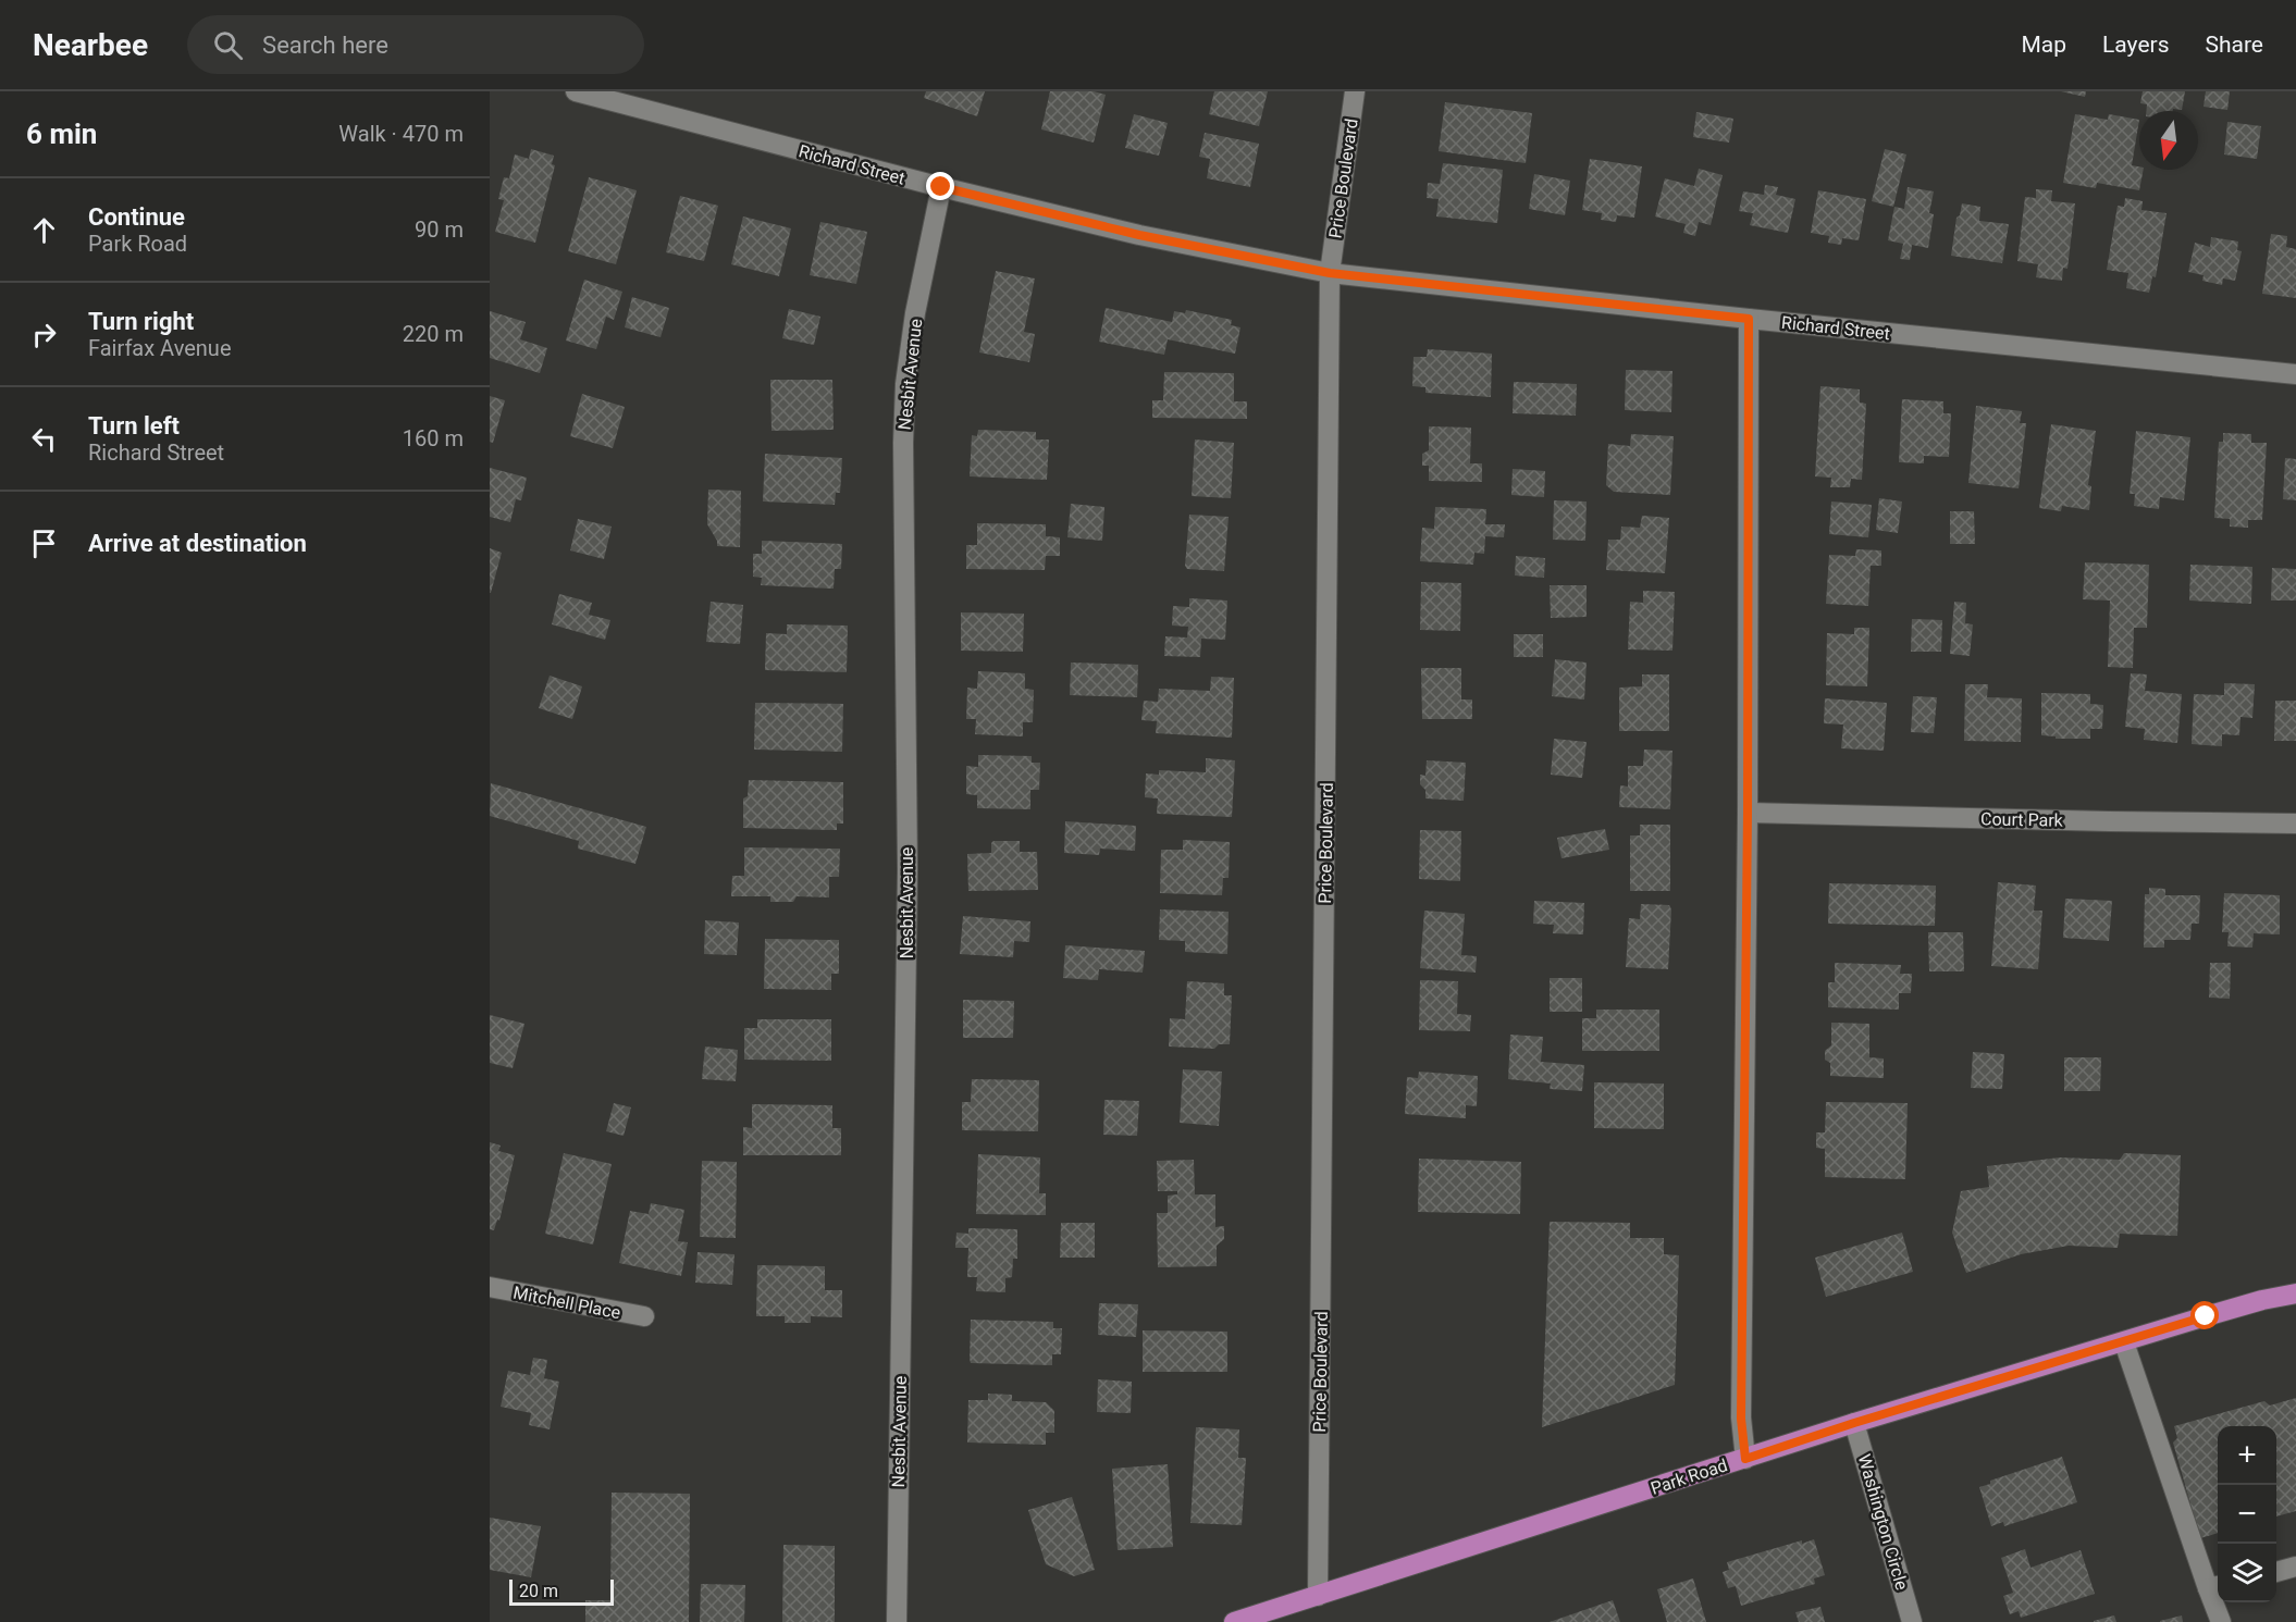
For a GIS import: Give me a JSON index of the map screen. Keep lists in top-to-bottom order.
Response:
{
  "streets": {
    "main road": ["Park Road"],
    "street": [
      "Richard Street",
      "Price Boulevard",
      "Nesbit Avenue",
      "Court Park",
      "Mitchell Place",
      "Washington Circle"
    ]
  },
  "crossings": [
    ["Richard Street", "Price Boulevard"],
    ["Richard Street", "Nesbit Avenue"],
    ["Price Boulevard", "Park Road"],
    ["Park Road", "Washington Circle"]
  ],
  "scale_bar": "20 m",
  "north": "bottom",
  "page": {
    "header": "Nearbee",
    "search": "Search here",
    "nav": ["Map", "Layers", "Share"],
    "heading": ["6 min", "Walk · 470 m"],
    "list": [
      ["Continue", "Park Road", "90 m"],
      ["Turn right", "Fairfax Avenue", "220 m"],
      ["Turn left", "Richard Street", "160 m"],
      "Arrive at destination"
    ],
    "map_buttons": ["+", "−"],
    "scale": "20 m"
  }
}
